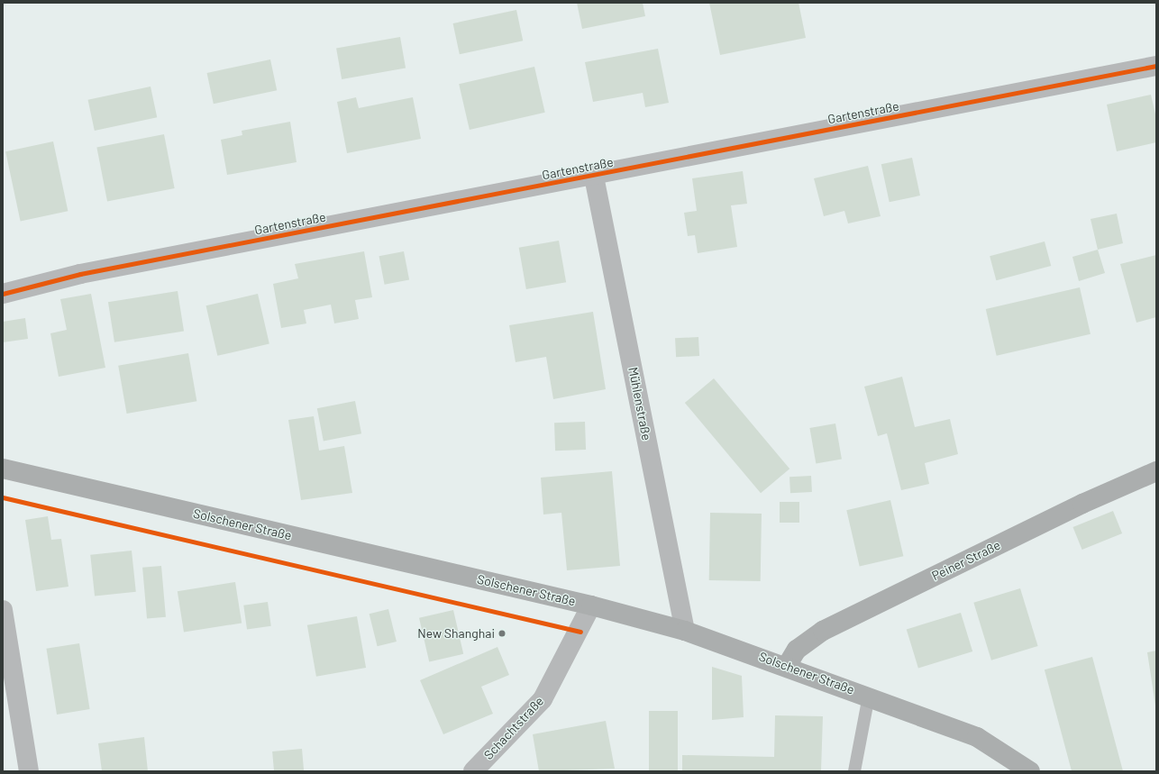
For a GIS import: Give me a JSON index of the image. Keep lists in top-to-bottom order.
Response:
{
  "streets": {
    "street": [
      "Gartenstraße",
      "Mühlenstraße",
      "Solschener Straße",
      "Peiner Straße",
      "Schachtstraße"
    ]
  },
  "crossings": [
    ["Gartenstraße", "Mühlenstraße"],
    ["Mühlenstraße", "Solschener Straße"],
    ["Solschener Straße", "Peiner Straße"],
    ["Solschener Straße", "Schachtstraße"]
  ],
  "places": ["New Shanghai"]
}
